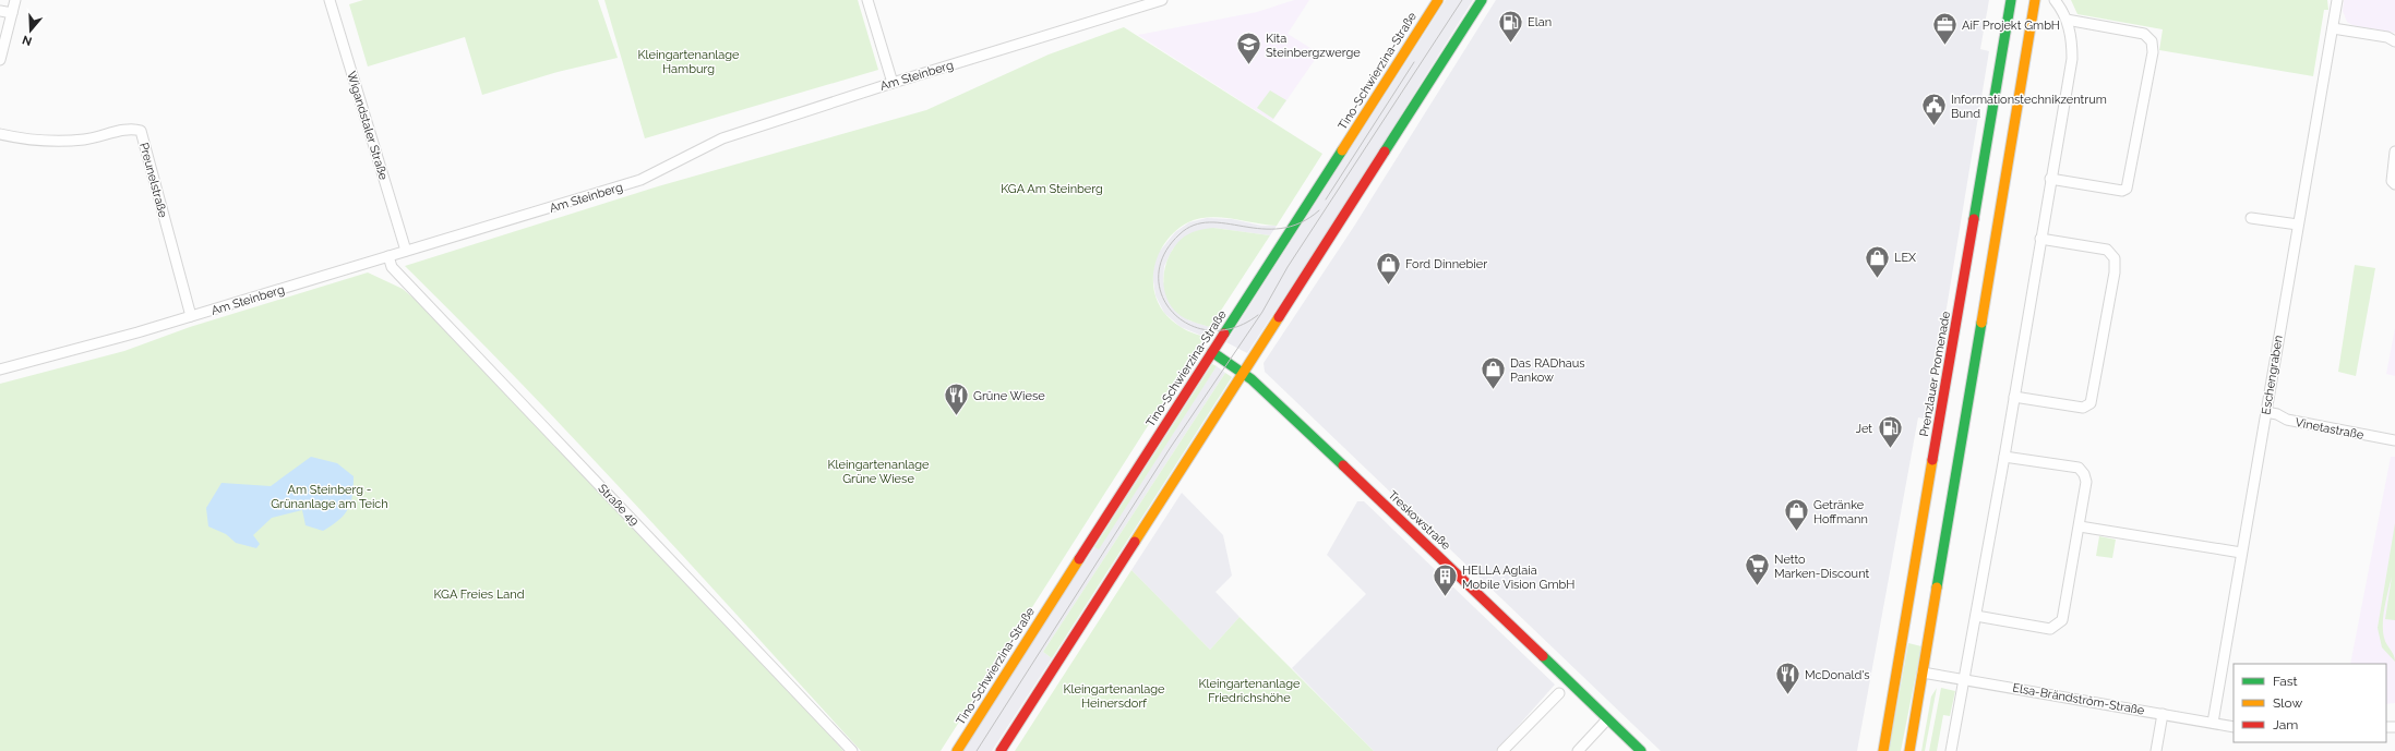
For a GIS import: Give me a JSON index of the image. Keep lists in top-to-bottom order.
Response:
{
  "streets": {
    "main road": ["Tino-Schwierzina-Straße", "Prenzlauer Promenade", "Treskowstraße"],
    "street": [
      "Am Steinberg",
      "Wigandstaler Straße",
      "Preunelstraße",
      "Eschengraben",
      "Vinetastraße",
      "Straße 49",
      "Elsa-Brändström-Straße"
    ]
  },
  "crossings": [
    ["Tino-Schwierzina-Straße", "Treskowstraße"],
    ["Am Steinberg", "Wigandstaler Straße"],
    ["Am Steinberg", "Preunelstraße"],
    ["Am Steinberg", "Straße 49"],
    ["Prenzlauer Promenade", "Elsa-Brändström-Straße"],
    ["Eschengraben", "Vinetastraße"],
    ["Eschengraben", "Elsa-Brändström-Straße"]
  ],
  "parks": [
    "Kleingartenanlage Hamburg",
    "KGA Am Steinberg",
    "Kleingartenanlage Grüne Wiese",
    "Am Steinberg - Grünanlage am Teich",
    "KGA Freies Land",
    "Kleingartenanlage Friedrichshöhe",
    "Kleingartenanlage Heinersdorf"
  ],
  "places": {
    "fuel station": ["Elan", "Jet"],
    "office": ["AiF Projekt GmbH"],
    "school or university": ["Kita Steinbergzwerge"],
    "public building": ["Informationstechnikzentrum Bund"],
    "shop": [
      "LEX",
      "Ford Dinnebier",
      "Das RADhaus Pankow",
      "Getränke Hoffmann"
    ],
    "restaurant": ["Grüne Wiese", "McDonald's"],
    "supermarket": ["Netto Marken-Discount"],
    "building": ["HELLA Aglaia Mobile Vision GmbH"]
  },
  "legend": ["Fast", "Slow", "Jam"],
  "north": "bottom"
}
